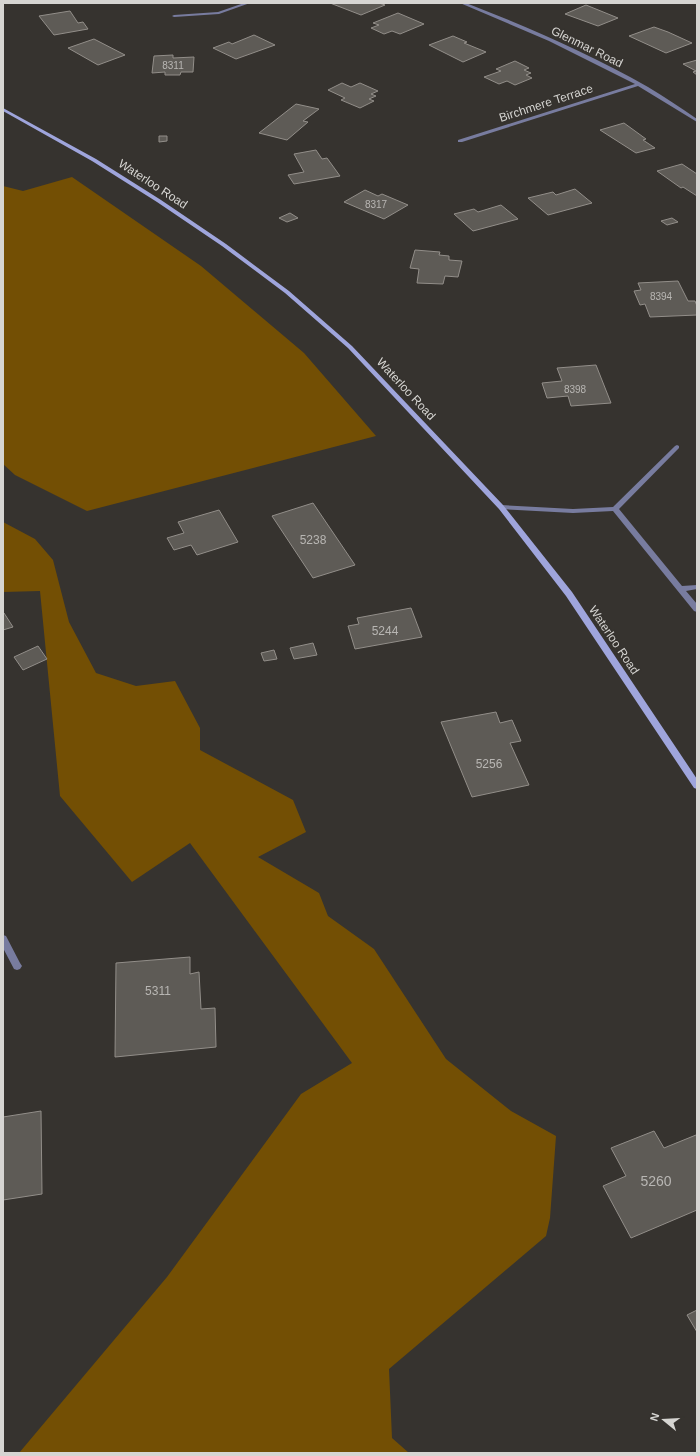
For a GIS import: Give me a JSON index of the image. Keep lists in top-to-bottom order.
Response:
{
  "streets": {
    "main road": ["Waterloo Road"],
    "street": ["Glenmar Road", "Birchmere Terrace"]
  },
  "crossings": [
    ["Glenmar Road", "Birchmere Terrace"]
  ],
  "house_numbers": [
    "8311",
    "8317",
    "8394",
    "8398",
    "5238",
    "5244",
    "5256",
    "5311",
    "5260"
  ],
  "north": "left"
}
